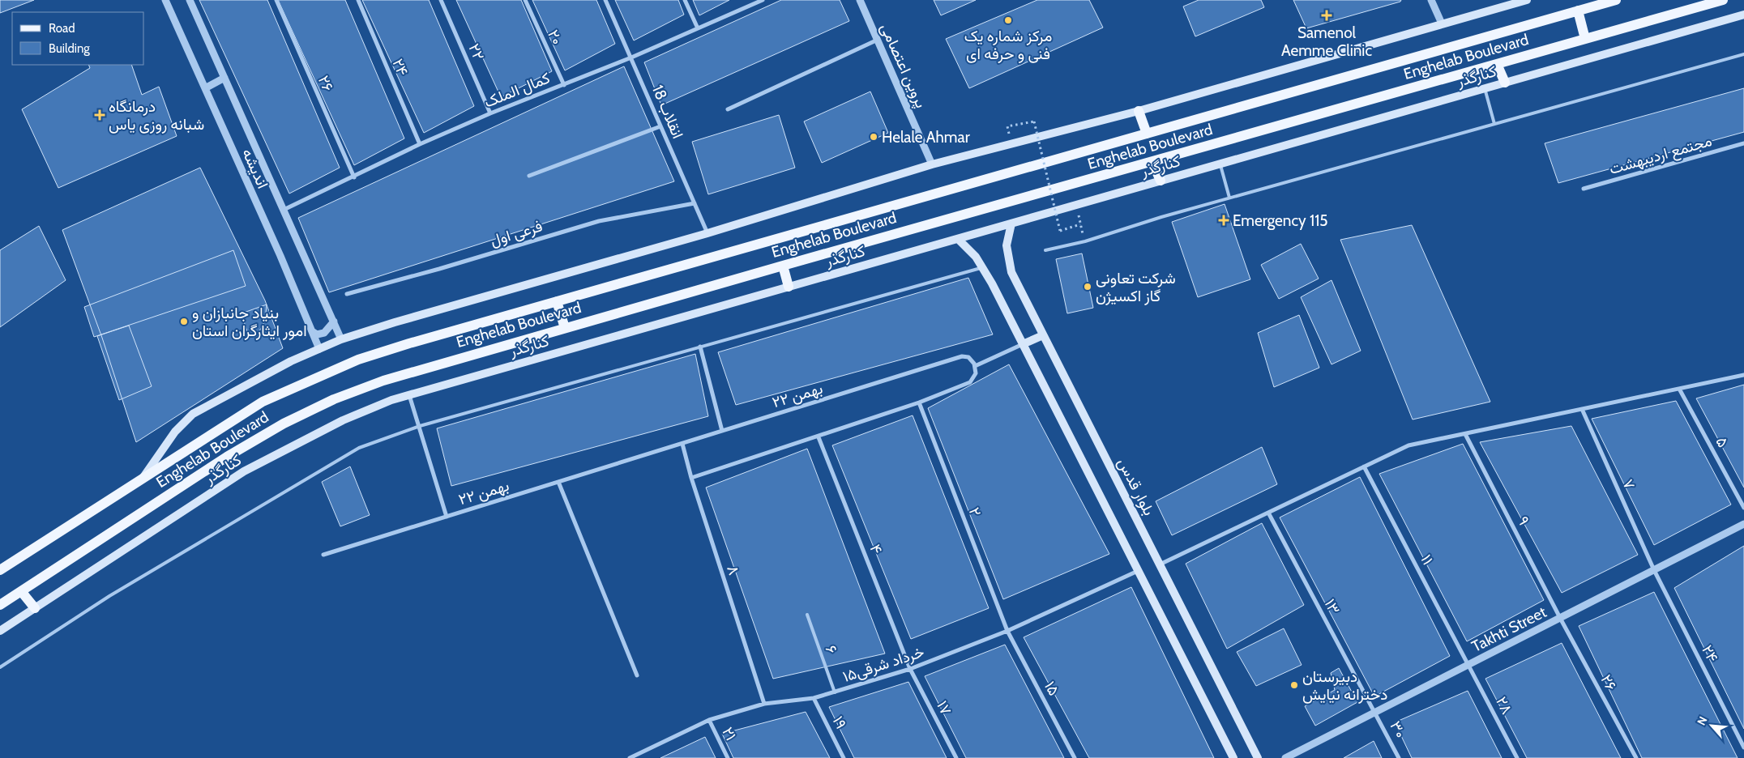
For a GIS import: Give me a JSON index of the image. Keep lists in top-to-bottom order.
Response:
{
  "streets": {
    "main road": ["Enghelab Boulevard", "کنارگذر", "بلوار قدس"],
    "street": [
      "۲۰",
      "۲۲",
      "پروین اعتصامی",
      "۲۴",
      "۲۶",
      "کمال الملک",
      "انقلاب 18",
      "مجتمع اردیبهشت",
      "اندیشه",
      "فرعی اول",
      "۲۲ بهمن",
      "۵",
      "۷",
      "۲",
      "۹",
      "۴",
      "۱۱",
      "۸",
      "۱۳",
      "Takhti Street",
      "۱۵خرداد شرقی",
      "۱۵",
      "۲۸",
      "۱۷",
      "۱۹",
      "۳۰",
      "۲۱"
    ],
    "lane": ["۶"]
  },
  "crossings": [
    ["۲۰", "کمال الملک"],
    ["۲۲", "کمال الملک"],
    ["۲۴", "کمال الملک"],
    ["۲۴", "۷"],
    ["۲۴", "Takhti Street"],
    ["کنارگذر", "بلوار قدس"],
    ["۲۶", "کمال الملک"],
    ["۲۶", "۹"],
    ["۲۶", "Takhti Street"],
    ["کمال الملک", "انقلاب 18"],
    ["کمال الملک", "اندیشه"],
    ["انقلاب 18", "فرعی اول"],
    ["۲۲ بهمن", "۸"],
    ["۷", "Takhti Street"],
    ["۲", "۱۵خرداد شرقی"],
    ["۲", "۱۵"],
    ["۹", "Takhti Street"],
    ["۴", "۱۵خرداد شرقی"],
    ["۴", "۱۷"],
    ["۱۱", "Takhti Street"],
    ["۱۱", "۲۸"],
    ["۸", "۱۵خرداد شرقی"],
    ["۱۳", "Takhti Street"],
    ["۱۳", "۳۰"],
    ["Takhti Street", "۲۸"],
    ["Takhti Street", "۳۰"],
    ["۶", "۱۵خرداد شرقی"],
    ["۱۵خرداد شرقی", "۱۵"],
    ["۱۵خرداد شرقی", "۱۷"],
    ["۱۵خرداد شرقی", "۱۹"],
    ["۱۵خرداد شرقی", "۲۱"]
  ],
  "places": {
    "health": ["Samenol Aemme Clinic", "درمانگاه شبانه روزی یاس", "Emergency 115"],
    "other": [
      "مرکز شماره یک فنی و حرفه ای",
      "Helale Ahmar",
      "شرکت تعاونی گاز اکسیژن",
      "بنیاد جانبازان و امور ایثارگران استان",
      "دبیرستان دخترانه نیایش"
    ]
  },
  "legend": ["Road", "Building"],
  "north": "top left"
}
